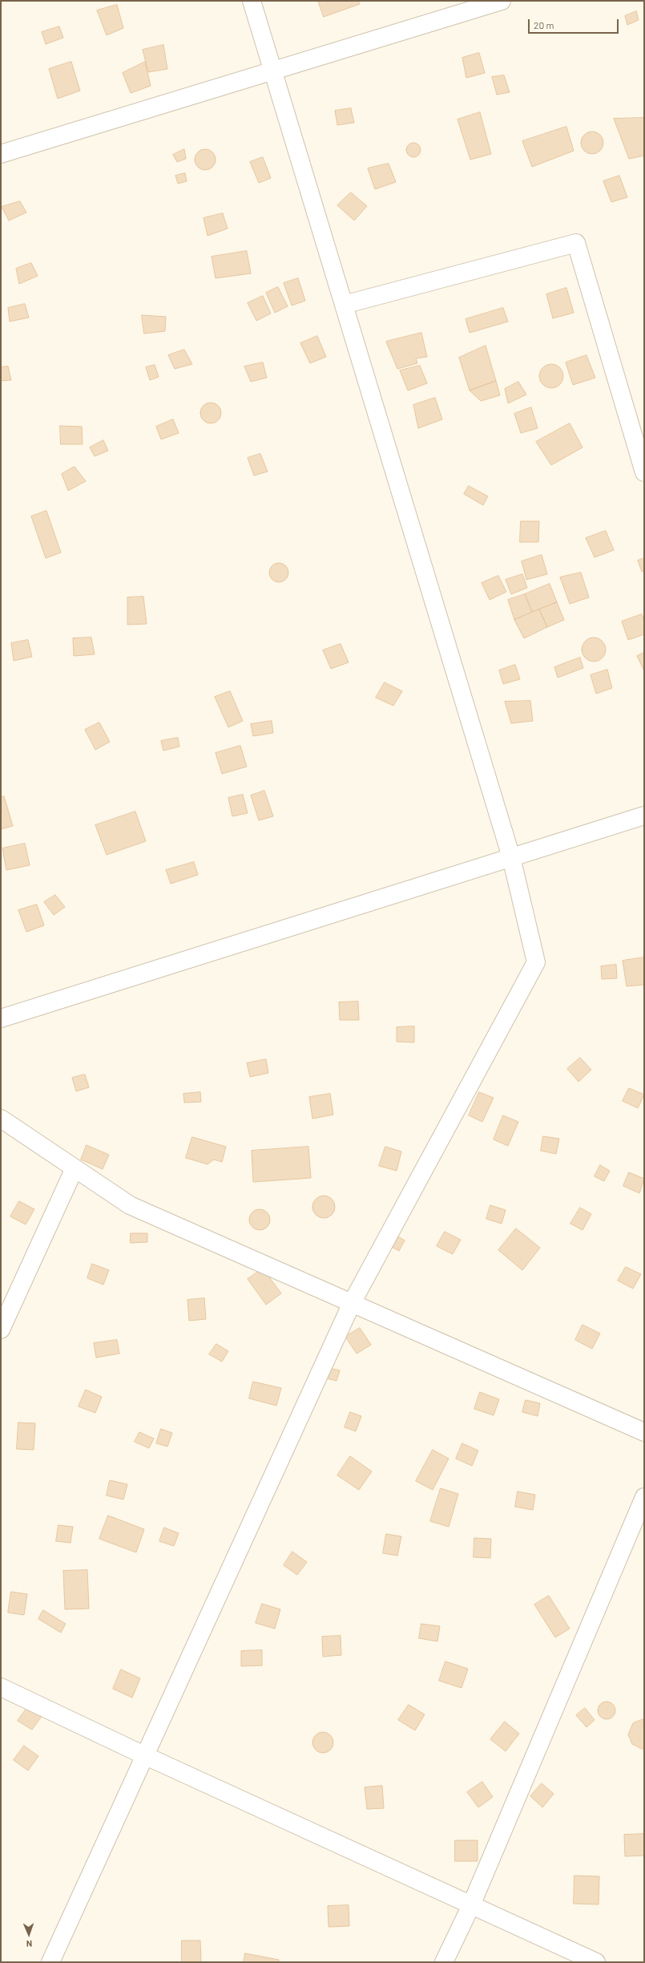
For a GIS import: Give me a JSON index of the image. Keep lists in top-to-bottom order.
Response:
{
  "scale_bar": "20 m",
  "north": "bottom"
}
